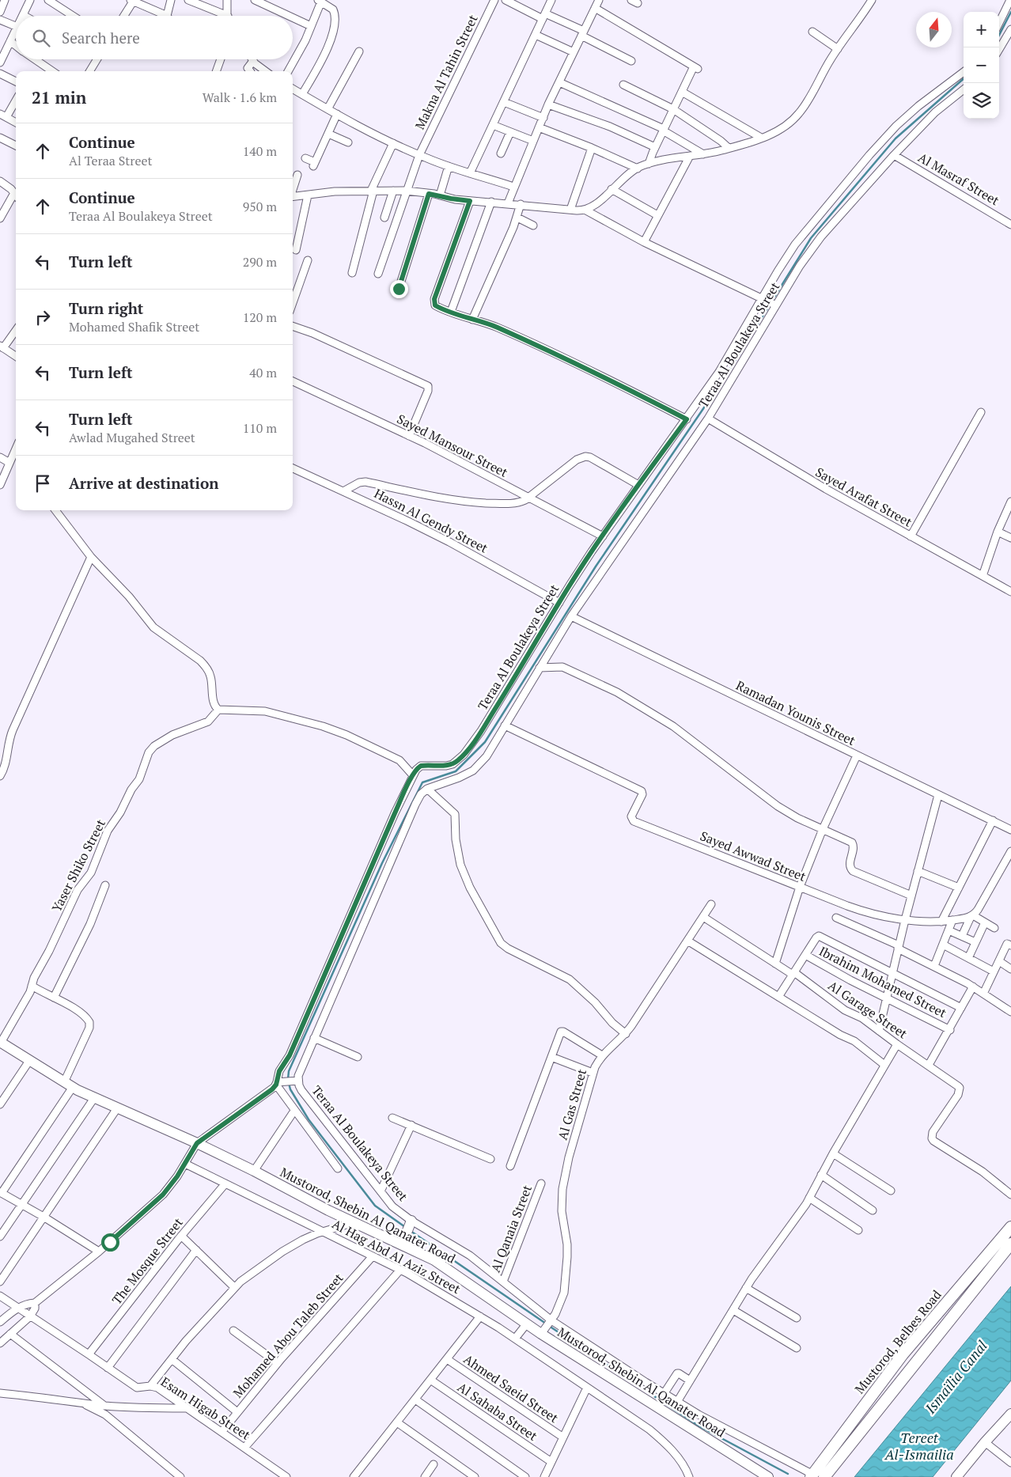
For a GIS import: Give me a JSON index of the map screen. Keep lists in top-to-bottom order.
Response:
{
  "streets": {
    "main road": ["Mustorod, Shebin Al Qanater Road", "Mustorod, Belbes Road"],
    "street": [
      "Makna Al Tahin Street",
      "Al Masraf Street",
      "Teraa Al Boulakeya Street",
      "Sayed Mansour Street",
      "Sayed Arafat Street",
      "Hassn Al Gendy Street",
      "Ramadan Younis Street",
      "Sayed Awwad Street",
      "Yaser Shiko Street",
      "Ibrahim Mohamed Street",
      "Al Garage Street",
      "Al Gas Street",
      "Al Qanaia Street",
      "Al Hag Abd Al Aziz Street",
      "The Mosque Street",
      "Mohamed Abou Taleb Street",
      "Ahmed Saeid Street",
      "Esam Higab Street",
      "Al Sahaba Street"
    ]
  },
  "crossings": [
    ["Al Masraf Street", "Teraa Al Boulakeya Street"],
    ["Teraa Al Boulakeya Street", "Sayed Mansour Street"],
    ["Teraa Al Boulakeya Street", "Sayed Arafat Street"],
    ["Teraa Al Boulakeya Street", "Hassn Al Gendy Street"],
    ["Teraa Al Boulakeya Street", "Ramadan Younis Street"],
    ["Teraa Al Boulakeya Street", "Sayed Awwad Street"],
    ["Teraa Al Boulakeya Street", "Al Gas Street"],
    ["Teraa Al Boulakeya Street", "Al Qanaia Street"],
    ["Teraa Al Boulakeya Street", "Mustorod, Belbes Road"],
    ["Yaser Shiko Street", "Mustorod, Shebin Al Qanater Road"],
    ["Al Garage Street", "Al Gas Street"],
    ["Al Gas Street", "Mustorod, Shebin Al Qanater Road"],
    ["Al Hag Abd Al Aziz Street", "The Mosque Street"],
    ["Al Hag Abd Al Aziz Street", "Mohamed Abou Taleb Street"],
    ["The Mosque Street", "Esam Higab Street"],
    ["Mohamed Abou Taleb Street", "Esam Higab Street"]
  ],
  "water": ["Ismaïlia Canal", "Tereet Al-Ismailia"],
  "north": "top",
  "page": {
    "map_buttons": ["+", "−"],
    "search": "Search here",
    "heading": ["21 min", "Walk · 1.6 km"],
    "list": [
      ["Continue", "Al Teraa Street", "140 m"],
      ["Continue", "Teraa Al Boulakeya Street", "950 m"],
      ["Turn left", "290 m"],
      ["Turn right", "Mohamed Shafik Street", "120 m"],
      ["Turn left", "40 m"],
      ["Turn left", "Awlad Mugahed Street", "110 m"],
      "Arrive at destination"
    ]
  }
}
